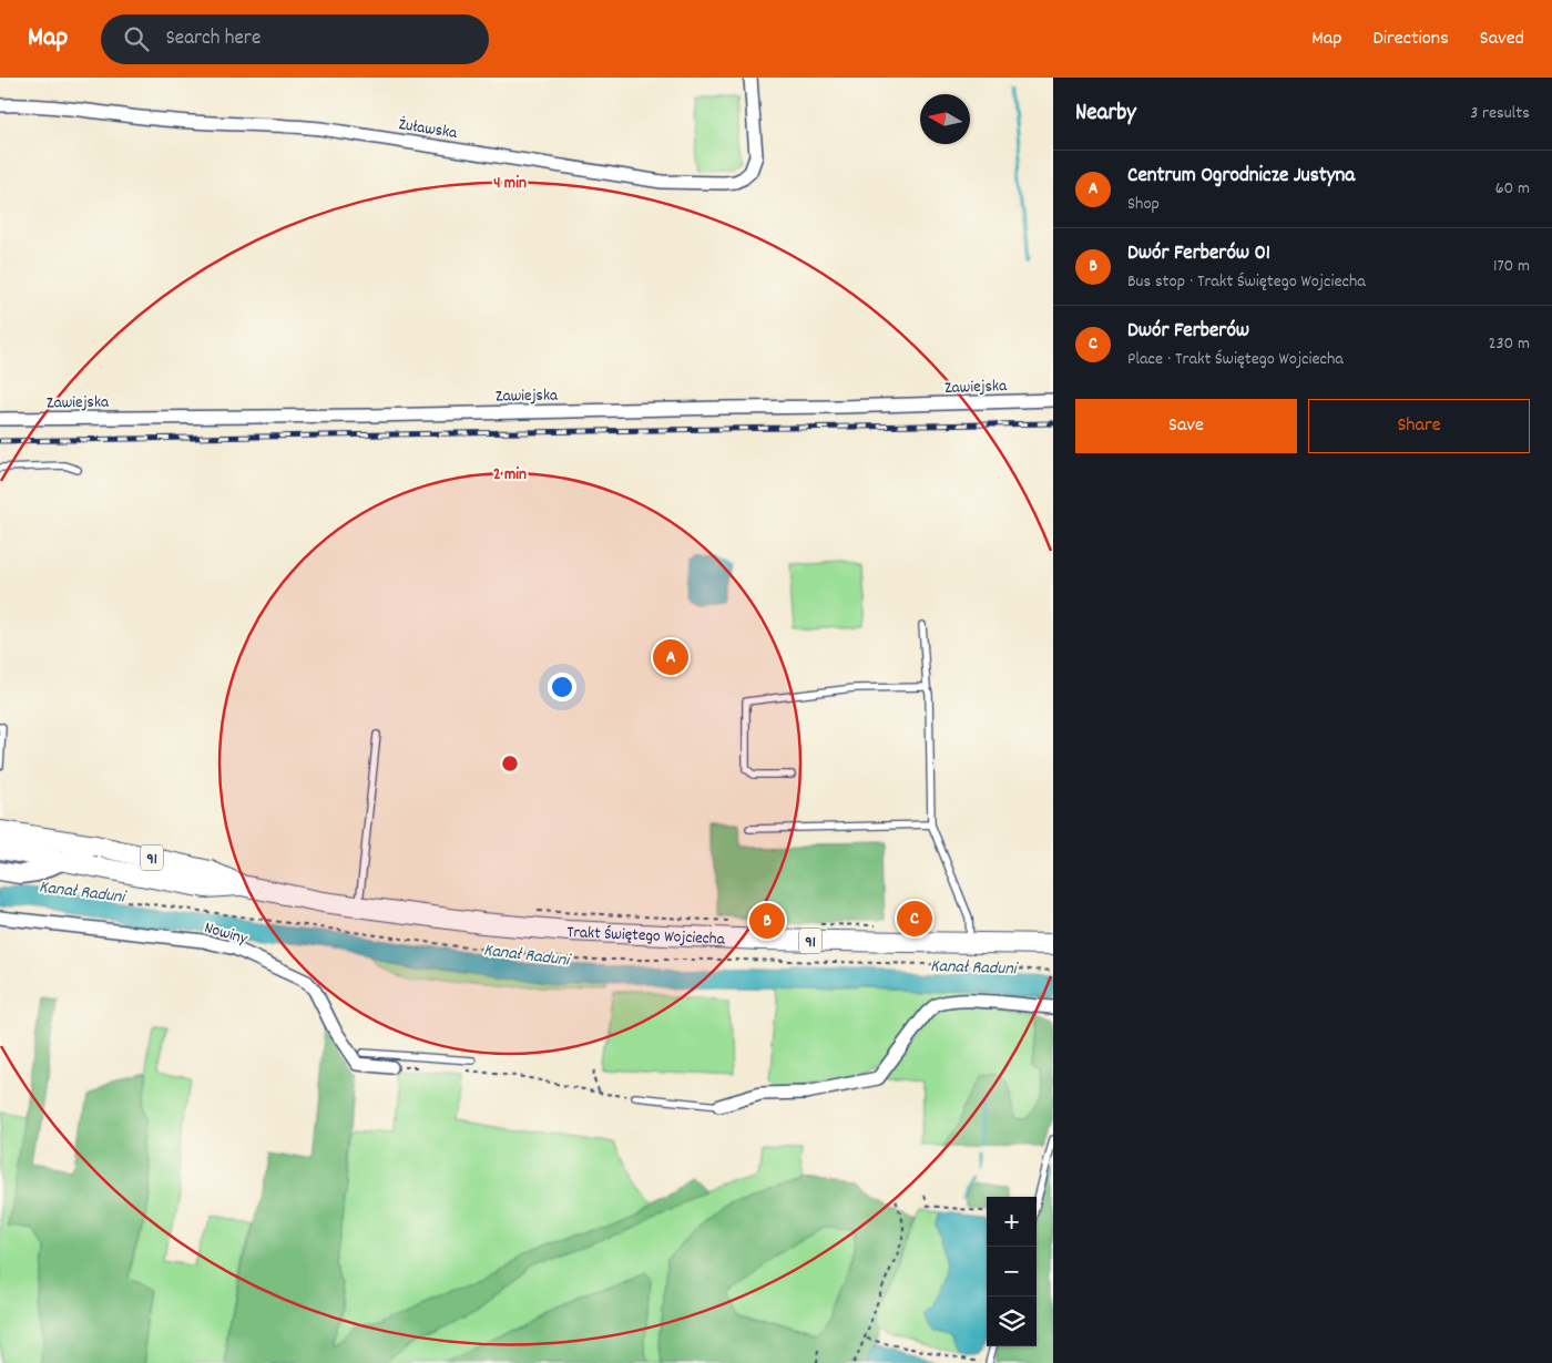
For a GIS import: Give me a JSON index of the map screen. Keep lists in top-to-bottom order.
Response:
{
  "streets": {
    "main road": ["91", "Trakt Świętego Wojciecha"],
    "street": ["Żuławska", "Zawiejska", "Nowiny"]
  },
  "water": ["Kanał Raduni"],
  "north": "left",
  "page": {
    "header": "Map",
    "search": "Search here",
    "nav": ["Map", "Directions", "Saved"],
    "heading": ["Nearby", "3 results"],
    "list": [
      {
        "mark": "A",
        "name": "Centrum Ogrodnicze Justyna",
        "note": "Shop",
        "value": "60 m"
      },
      {
        "mark": "B",
        "name": "Dwór Ferberów 01",
        "note": "Bus stop · Trakt Świętego Wojciecha",
        "value": "170 m"
      },
      {
        "mark": "C",
        "name": "Dwór Ferberów",
        "note": "Place · Trakt Świętego Wojciecha",
        "value": "230 m"
      }
    ],
    "buttons": ["Save", "Share"],
    "pins": ["A", "C", "B"],
    "map_buttons": ["+", "−"]
  },
  "rings": ["4 min", "2 min"]
}
